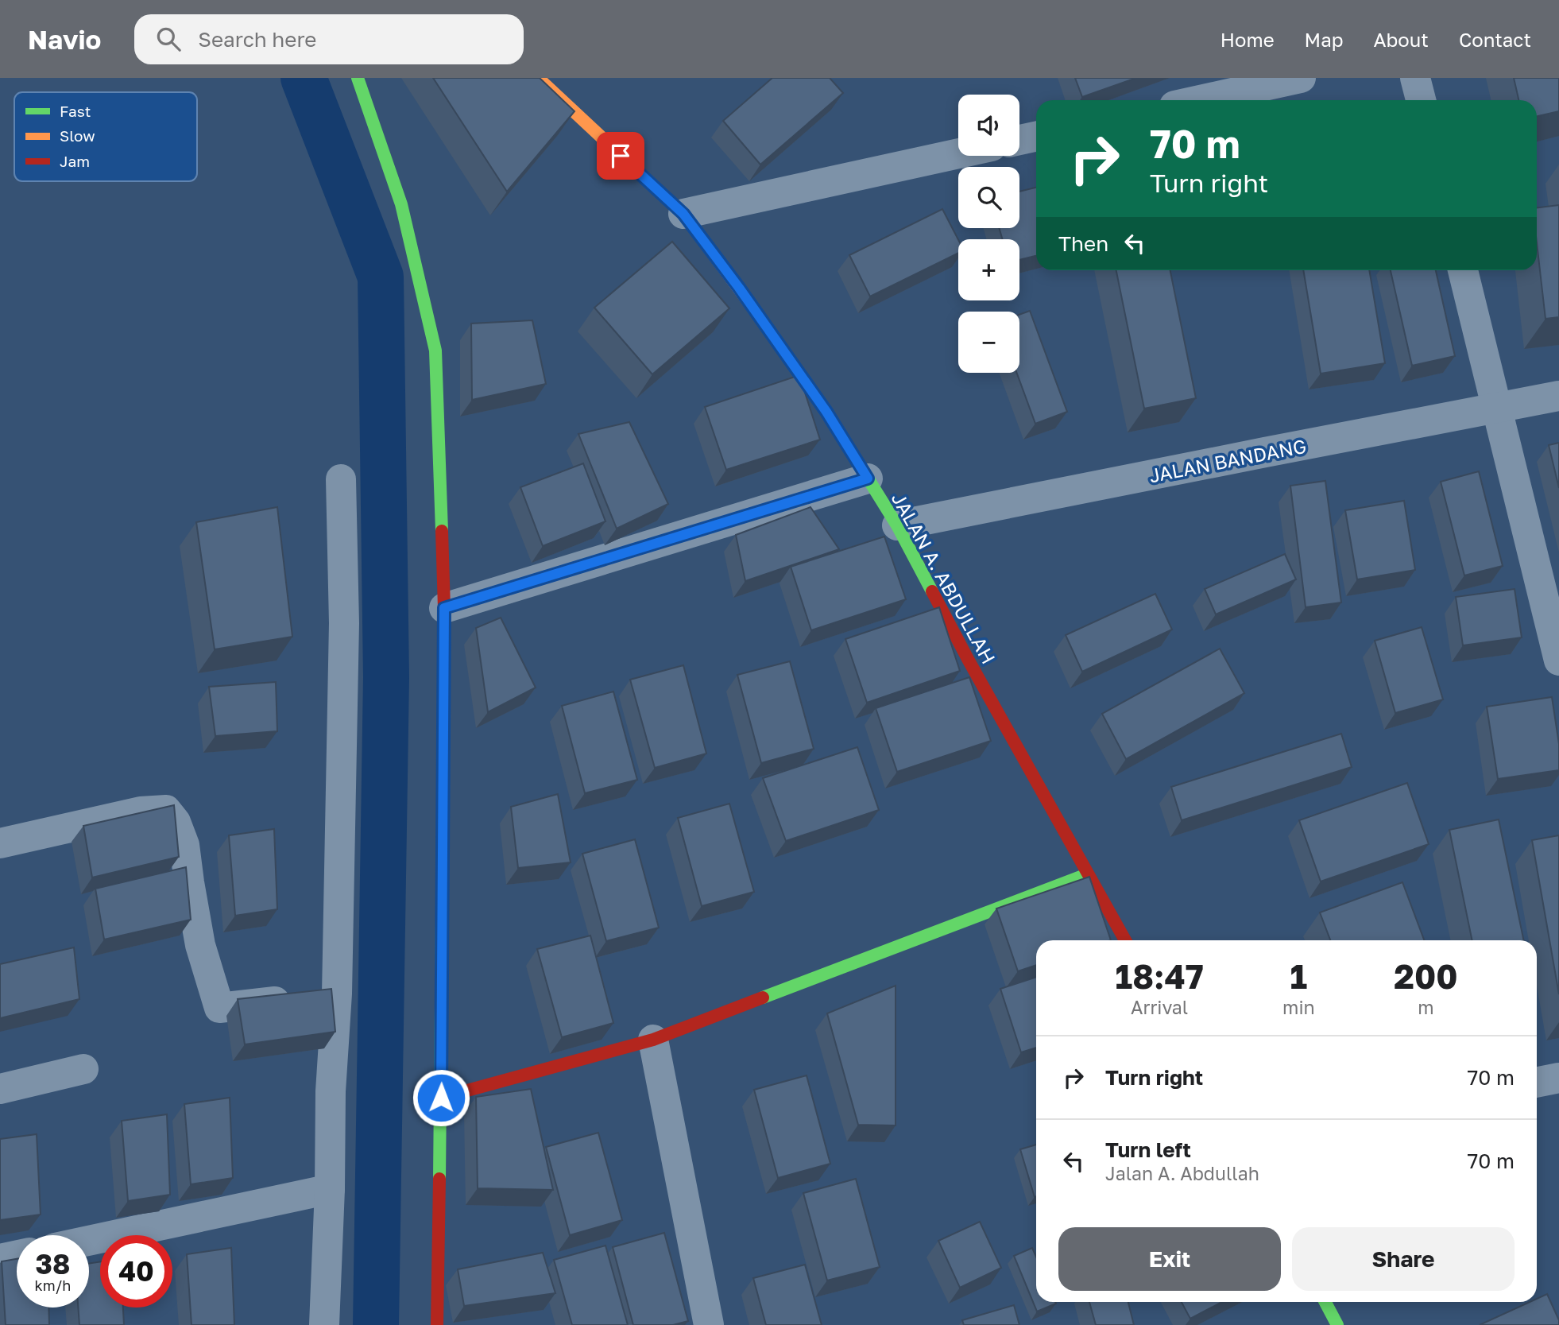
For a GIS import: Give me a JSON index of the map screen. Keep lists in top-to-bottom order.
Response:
{
  "streets": {
    "street": ["JALAN BANDANG", "JALAN A. ABDULLAH"]
  },
  "crossings": [
    ["JALAN BANDANG", "JALAN A. ABDULLAH"]
  ],
  "legend": ["Fast", "Slow", "Jam"],
  "page": {
    "header": "Navio",
    "search": "Search here",
    "nav": [
      "Home",
      "Map",
      "About",
      "Contact"
    ],
    "map_buttons": ["+", "−"],
    "turn": ["70 m", "Turn right"],
    "then": "Then",
    "eta": [
      "18:47",
      "Arrival",
      "1",
      "min",
      "200",
      "m"
    ],
    "list": [
      {
        "name": "Turn right",
        "value": "70 m"
      },
      {
        "name": "Turn left",
        "note": "Jalan A. Abdullah",
        "value": "70 m"
      }
    ],
    "buttons": ["Exit", "Share"],
    "speed": "38 km/h",
    "limit": "40"
  }
}
